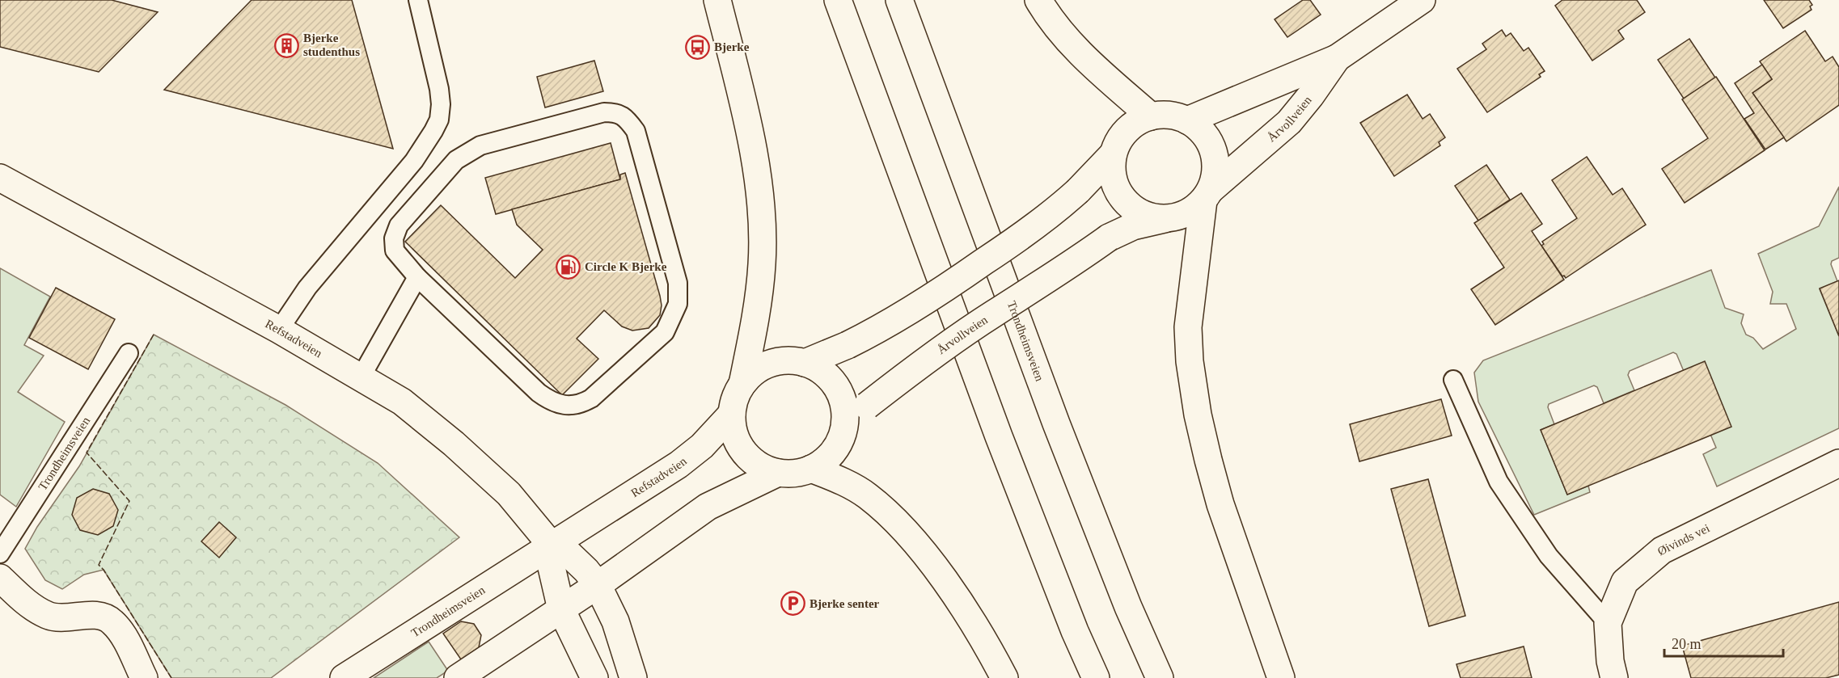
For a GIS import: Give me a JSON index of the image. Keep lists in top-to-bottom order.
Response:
{
  "streets": {
    "main road": [
      "Årvollveien",
      "Refstadveien",
      "Trondheimsveien",
      "Øivinds vei"
    ]
  },
  "crossings": [
    ["Årvollveien", "Refstadveien"],
    ["Refstadveien", "Trondheimsveien"]
  ],
  "places": {
    "building": ["Bjerke studenthus"],
    "bus stop": ["Bjerke"],
    "fuel station": ["Circle K Bjerke"],
    "parking": ["Bjerke senter"]
  },
  "scale_bar": "20 m"
}
